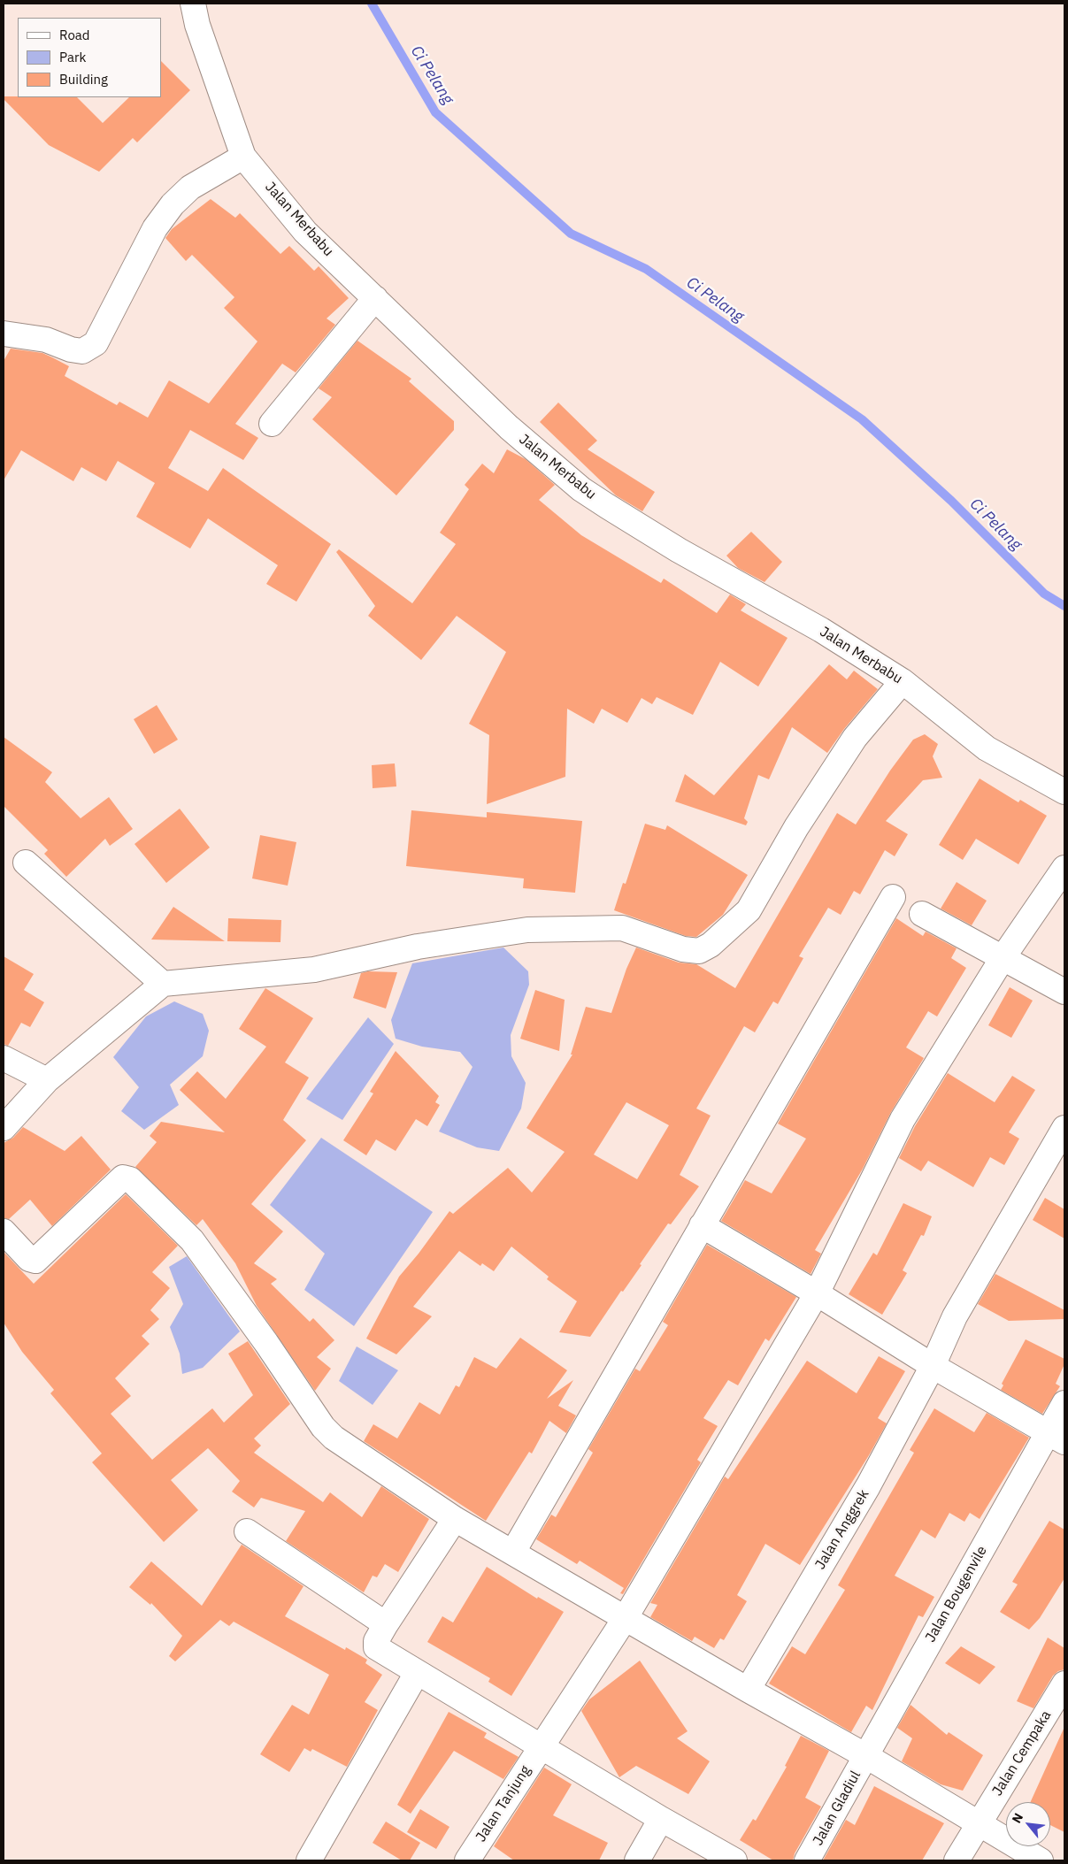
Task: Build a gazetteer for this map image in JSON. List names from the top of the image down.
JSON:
{
  "streets": {
    "street": [
      "Jalan Merbabu",
      "Jalan Anggrek",
      "Jalan Bougenvile",
      "Jalan Cempaka",
      "Jalan Tanjung",
      "Jalan Gladiul"
    ]
  },
  "crossings": [
    ["Jalan Bougenvile", "Jalan Gladiul"]
  ],
  "water": ["Ci Pelang"],
  "legend": ["Road", "Park", "Building"],
  "north": "top left"
}
